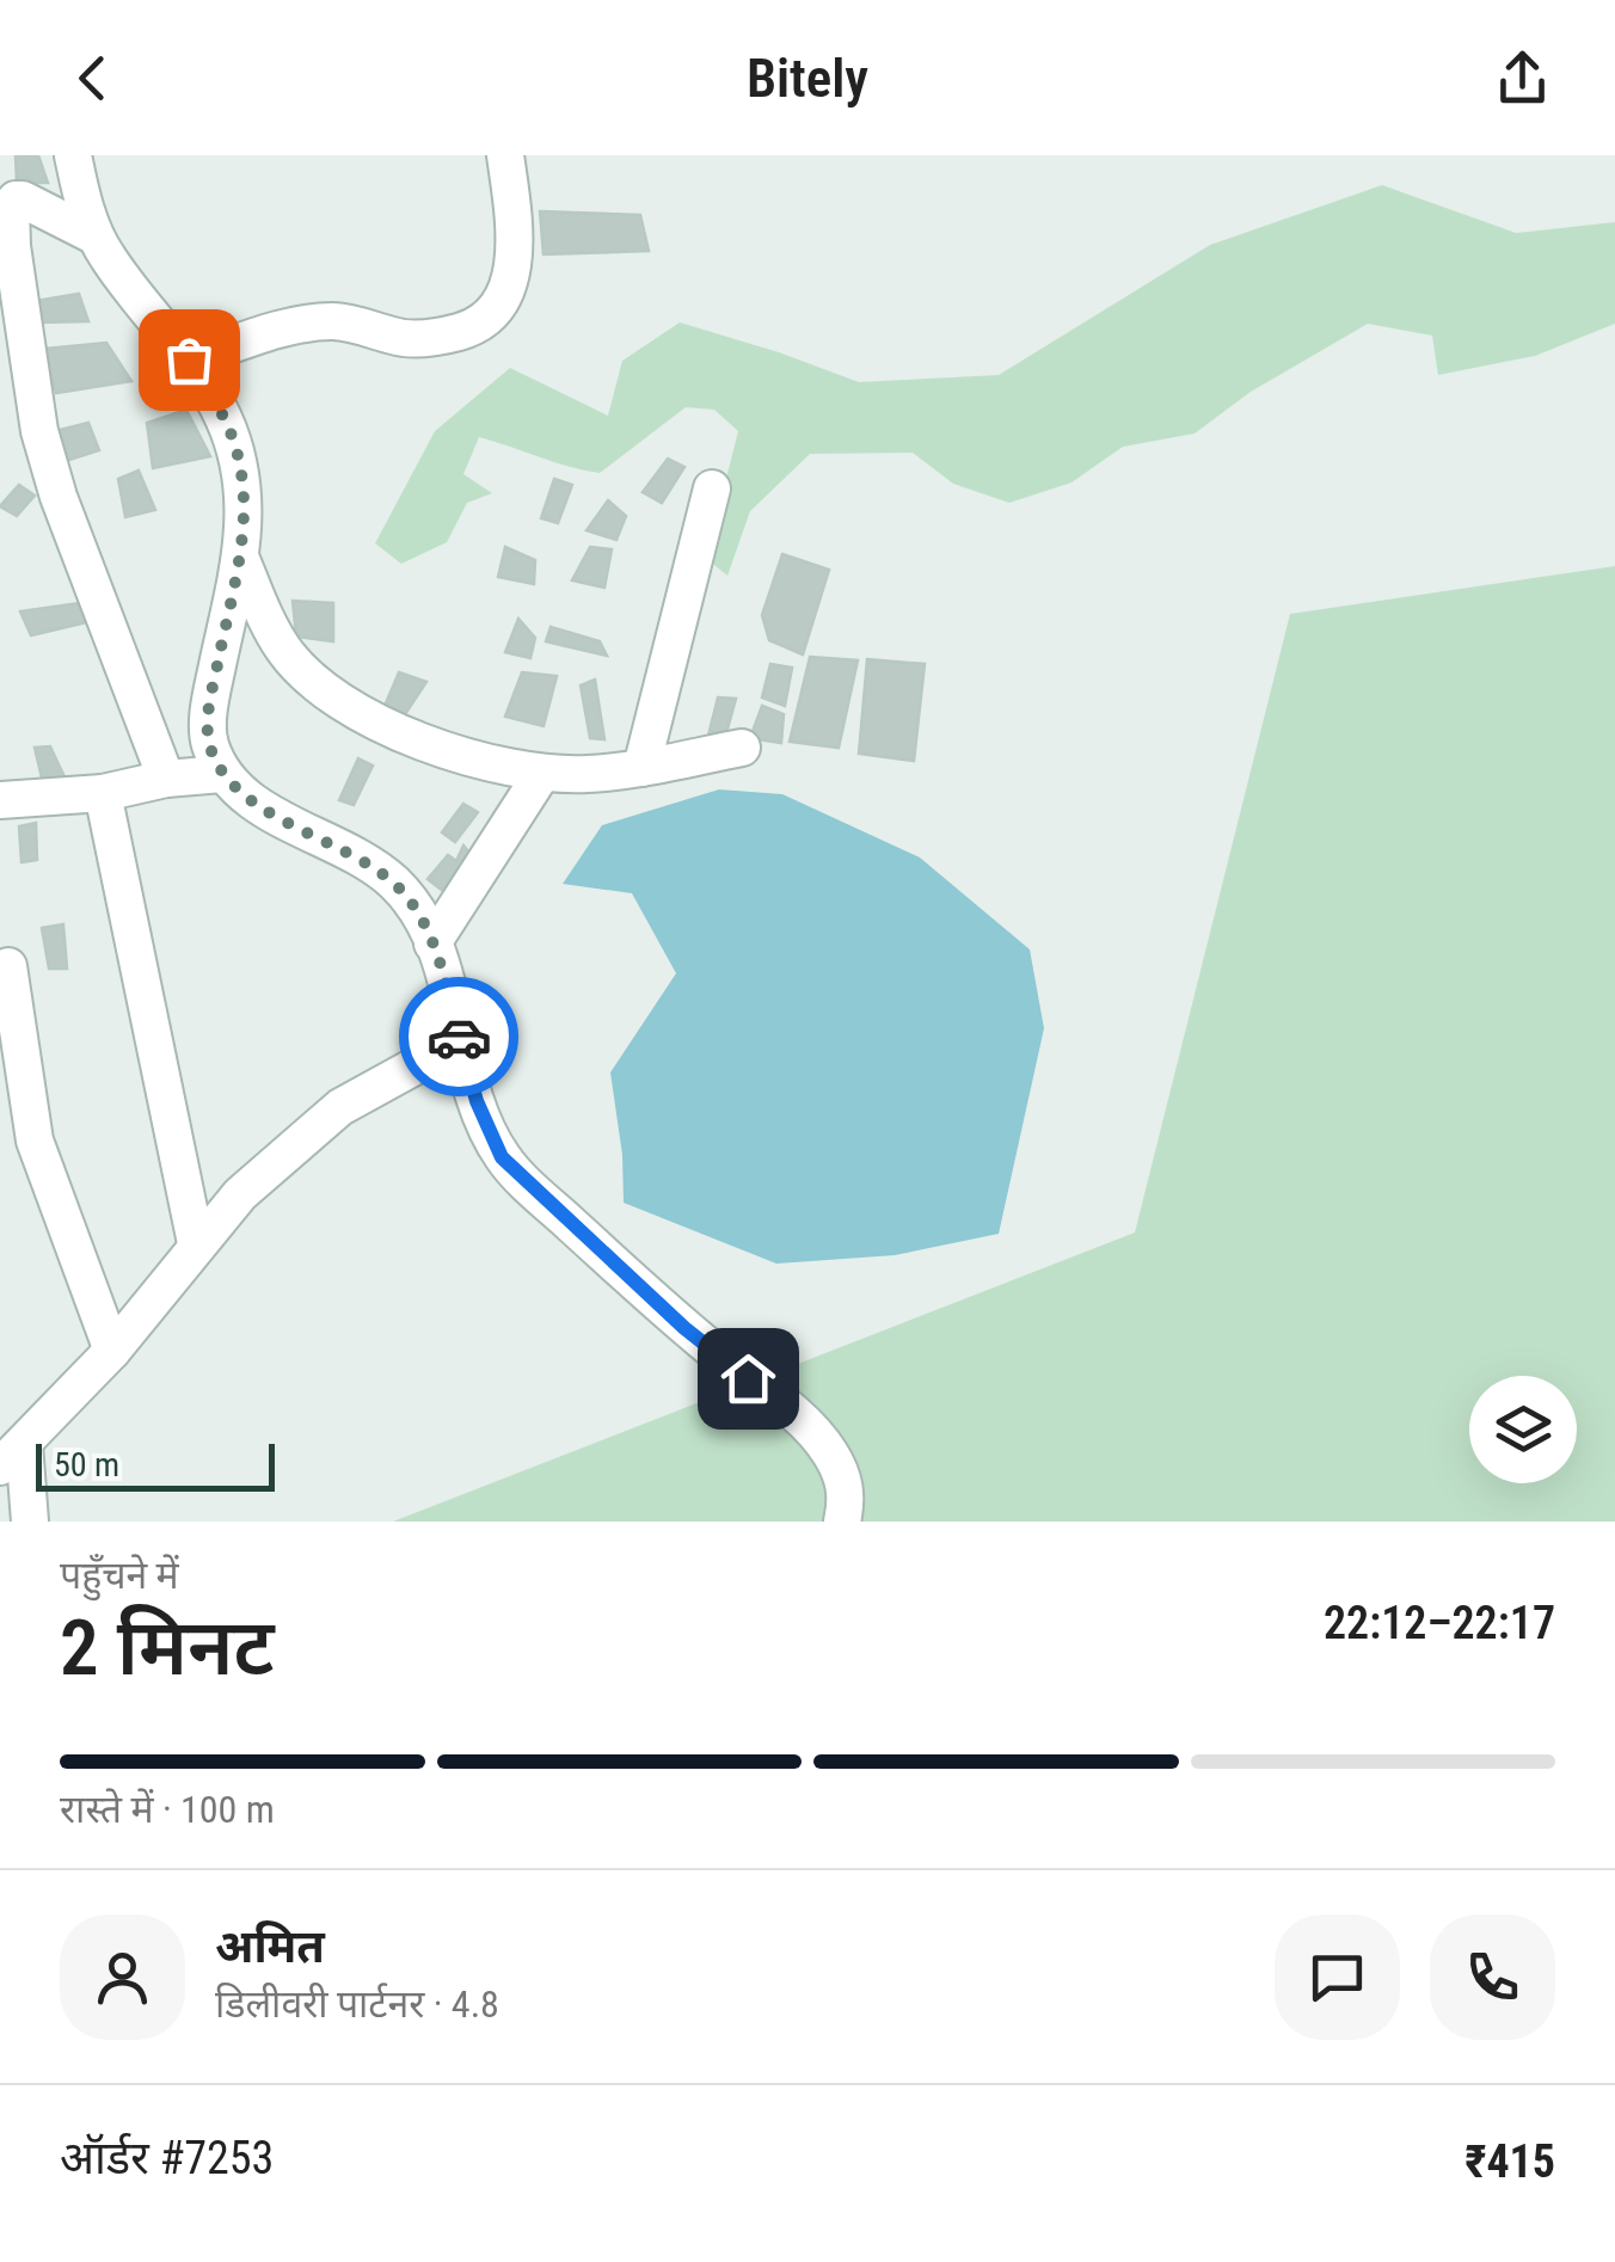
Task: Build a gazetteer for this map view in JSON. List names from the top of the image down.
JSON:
{
  "scale_bar": "50 m",
  "page": {
    "header": "Bitely",
    "scale": "50 m",
    "heading": ["2 मिनट", "पहुँचने में", "22:12–22:17"],
    "panel": [
      "अमित",
      "डिलीवरी पार्टनर · 4.8",
      "ऑर्डर #7253",
      "₹415"
    ],
    "bar": "रास्ते में · 100 m"
  }
}
